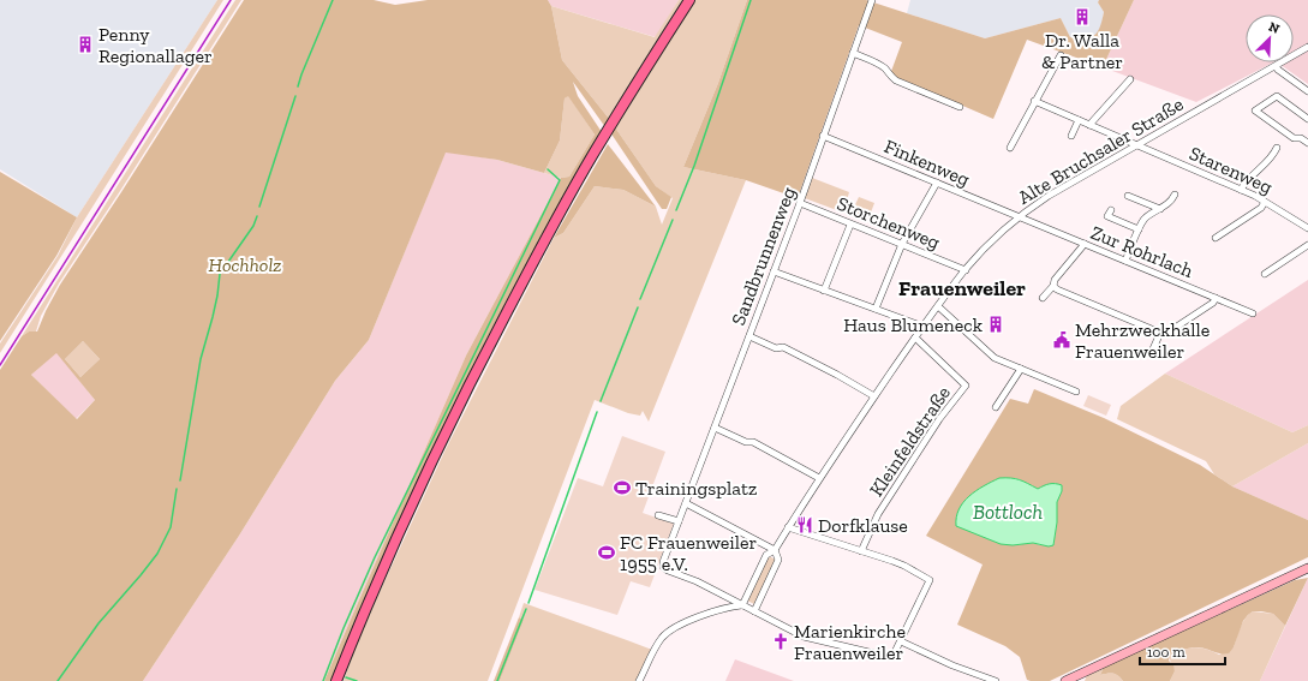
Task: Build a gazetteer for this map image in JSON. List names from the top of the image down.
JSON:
{
  "streets": {
    "street": [
      "Alte Bruchsaler Straße",
      "Finkenweg",
      "Starenweg",
      "Storchenweg",
      "Zur Rohrlach",
      "Sandbrunnenweg",
      "Kleinfeldstraße"
    ]
  },
  "crossings": [
    ["Alte Bruchsaler Straße", "Finkenweg"],
    ["Alte Bruchsaler Straße", "Starenweg"],
    ["Alte Bruchsaler Straße", "Storchenweg"],
    ["Alte Bruchsaler Straße", "Zur Rohrlach"],
    ["Alte Bruchsaler Straße", "Sandbrunnenweg"],
    ["Alte Bruchsaler Straße", "Kleinfeldstraße"],
    ["Finkenweg", "Zur Rohrlach"],
    ["Finkenweg", "Sandbrunnenweg"],
    ["Storchenweg", "Sandbrunnenweg"]
  ],
  "districts": ["Frauenweiler"],
  "water": ["Bottloch"],
  "parks": ["Hochholz"],
  "places": {
    "building": ["Dr. Walla & Partner", "Penny Regionallager", "Haus Blumeneck"],
    "public building": ["Mehrzweckhalle Frauenweiler"],
    "sports": ["Trainingsplatz", "FC Frauenweiler 1955 e.V."],
    "restaurant": ["Dorfklause"],
    "church": ["Marienkirche Frauenweiler"]
  },
  "scale_bar": "100 m",
  "north": "top right"
}
